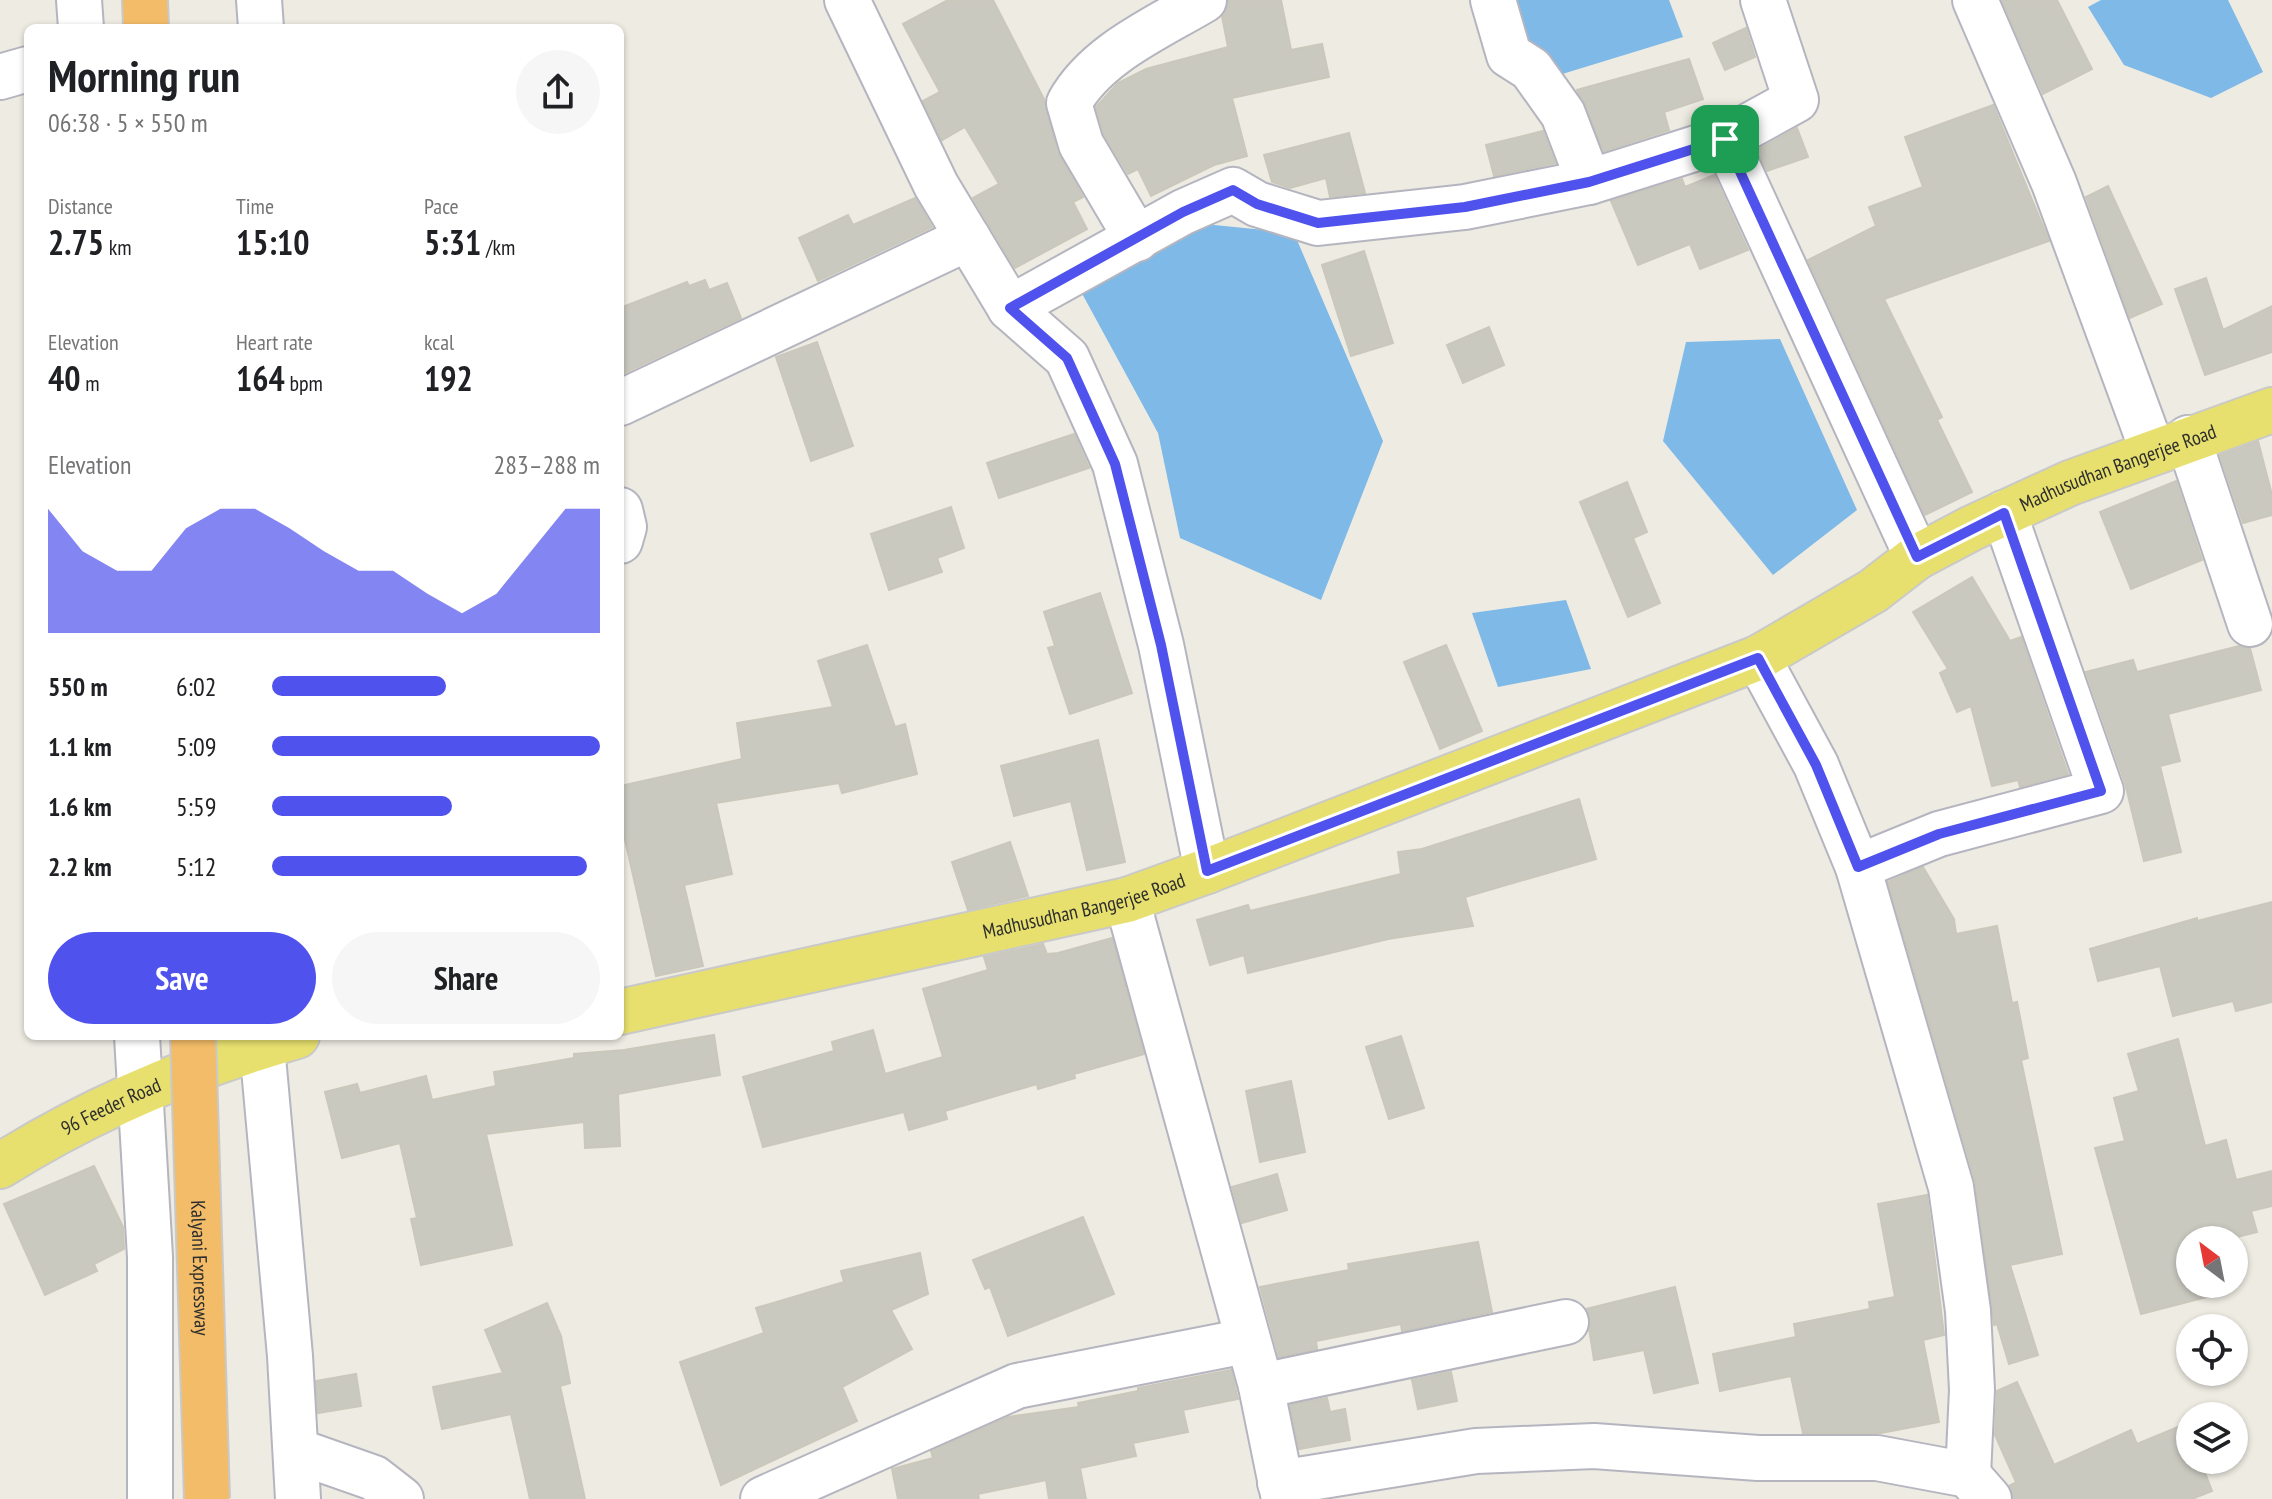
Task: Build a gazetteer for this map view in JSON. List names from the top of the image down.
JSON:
{
  "streets": {
    "highway": ["Kalyani Expressway"],
    "main road": ["Madhusudhan Bangerjee Road", "96 Feeder Road"]
  },
  "crossings": [
    ["96 Feeder Road", "Kalyani Expressway"]
  ],
  "north": "top left",
  "page": {
    "heading": ["Morning run", "06:38 · 5 × 550 m"],
    "stats": [
      ["Distance", "2.75 km"],
      ["Time", "15:10"],
      ["Pace", "5:31 /km"],
      ["Elevation", "40 m"],
      ["Heart rate", "164 bpm"],
      ["kcal", "192"]
    ],
    "chart": ["Elevation", "283–288 m"],
    "list": [
      {
        "name": "550 m",
        "note": "6:02"
      },
      {
        "name": "1.1 km",
        "note": "5:09"
      },
      {
        "name": "1.6 km",
        "note": "5:59"
      },
      {
        "name": "2.2 km",
        "note": "5:12"
      }
    ],
    "buttons": ["Save", "Share"]
  }
}
